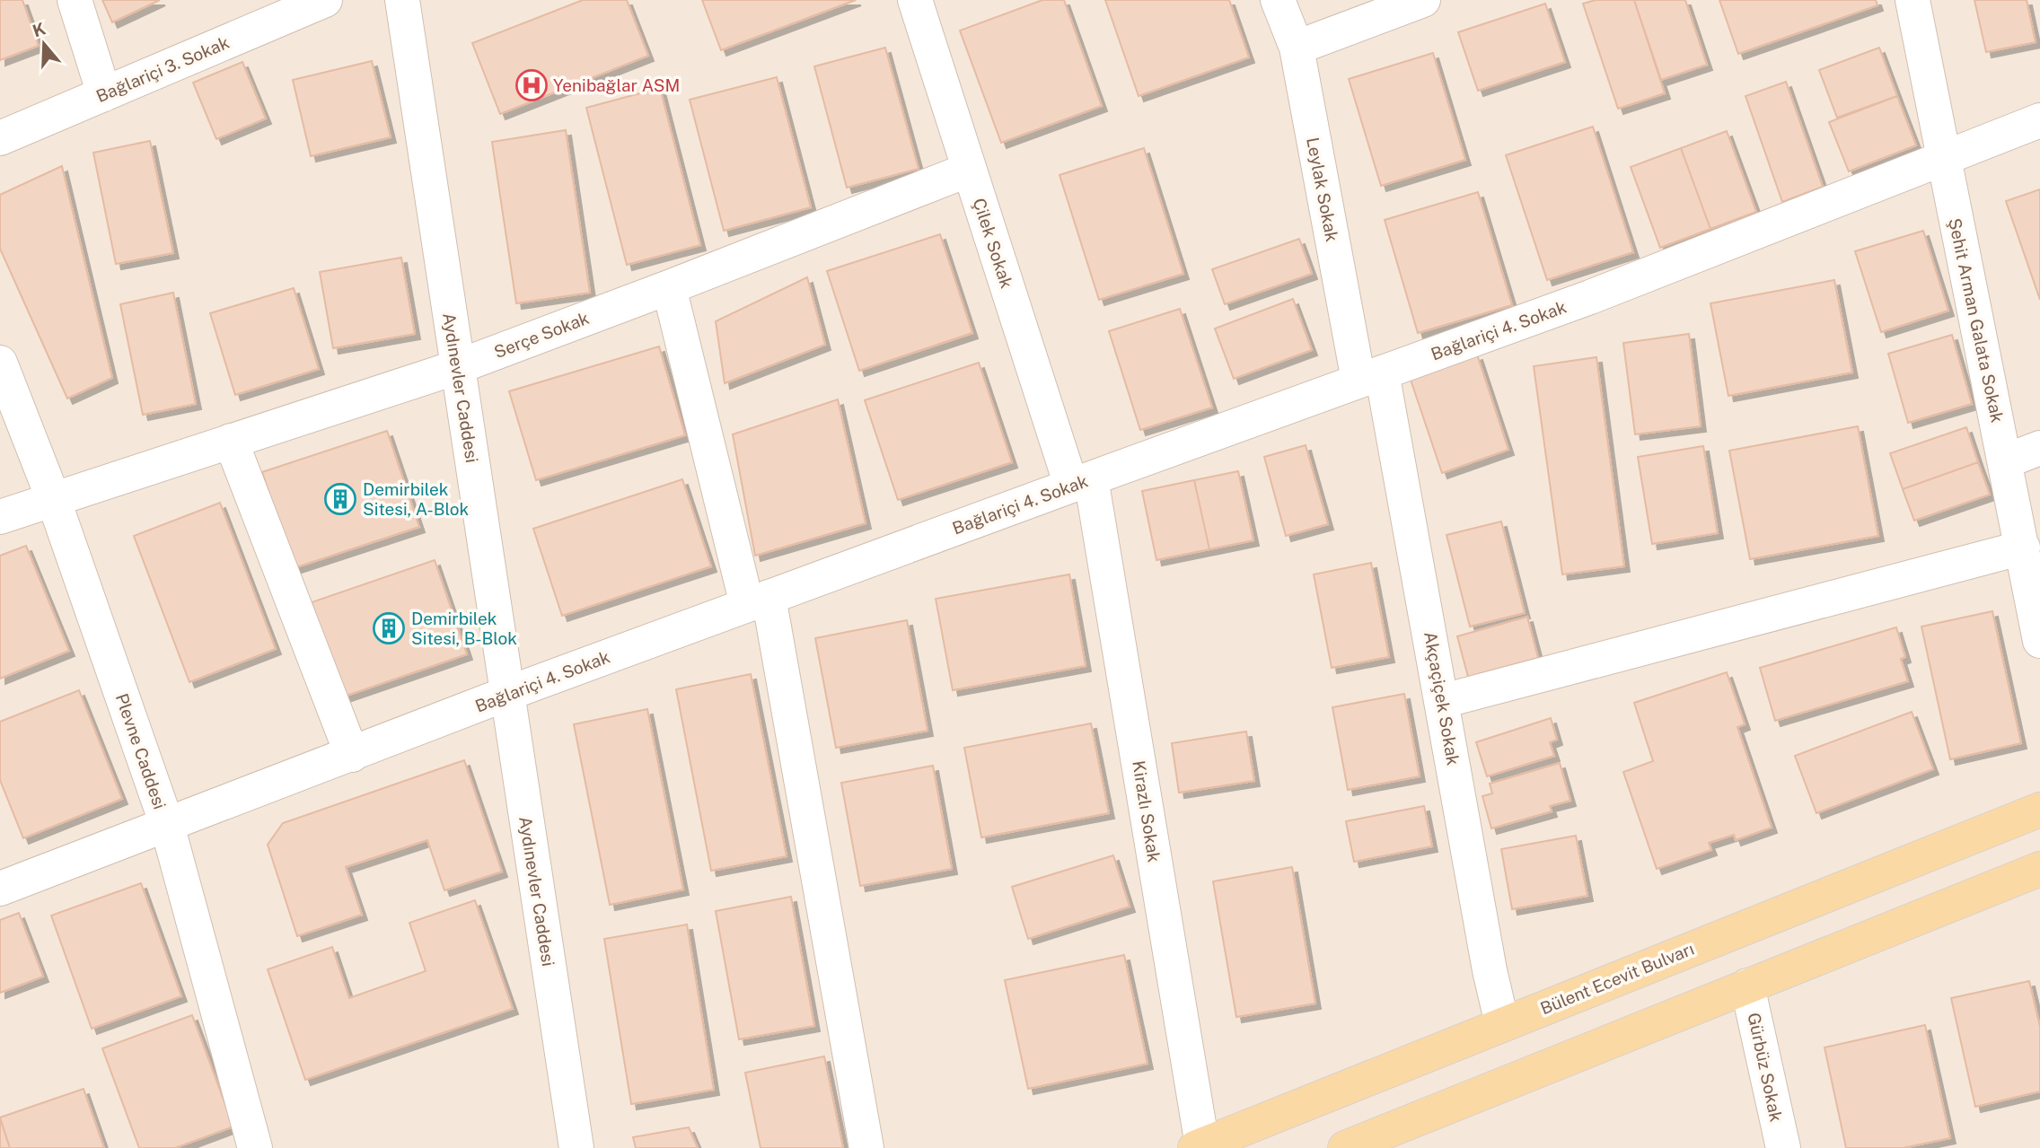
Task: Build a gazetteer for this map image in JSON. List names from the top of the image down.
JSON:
{
  "streets": {
    "main road": ["Bülent Ecevit Bulvarı"],
    "street": [
      "Bağlariçi 3. Sokak",
      "Leylak Sokak",
      "Çilek Sokak",
      "Şehit Arman Galata Sokak",
      "Bağlariçi 4. Sokak",
      "Serçe Sokak",
      "Aydınevler Caddesi",
      "Akçaçiçek Sokak",
      "Plevne Caddesi",
      "Kirazlı Sokak",
      "Gürbüz Sokak"
    ]
  },
  "crossings": [
    ["Leylak Sokak", "Bağlariçi 4. Sokak"],
    ["Leylak Sokak", "Akçaçiçek Sokak"],
    ["Çilek Sokak", "Bağlariçi 4. Sokak"],
    ["Çilek Sokak", "Serçe Sokak"],
    ["Çilek Sokak", "Kirazlı Sokak"],
    ["Şehit Arman Galata Sokak", "Bağlariçi 4. Sokak"],
    ["Bağlariçi 4. Sokak", "Aydınevler Caddesi"],
    ["Bağlariçi 4. Sokak", "Akçaçiçek Sokak"],
    ["Bağlariçi 4. Sokak", "Plevne Caddesi"],
    ["Bağlariçi 4. Sokak", "Kirazlı Sokak"],
    ["Serçe Sokak", "Aydınevler Caddesi"],
    ["Serçe Sokak", "Plevne Caddesi"],
    ["Akçaçiçek Sokak", "Bülent Ecevit Bulvarı"],
    ["Kirazlı Sokak", "Bülent Ecevit Bulvarı"]
  ],
  "places": {
    "hospital": ["Yenibağlar ASM"],
    "building": ["Demirbilek Sitesi, A-Blok", "Demirbilek Sitesi, B-Blok"]
  },
  "north": "top"
}
